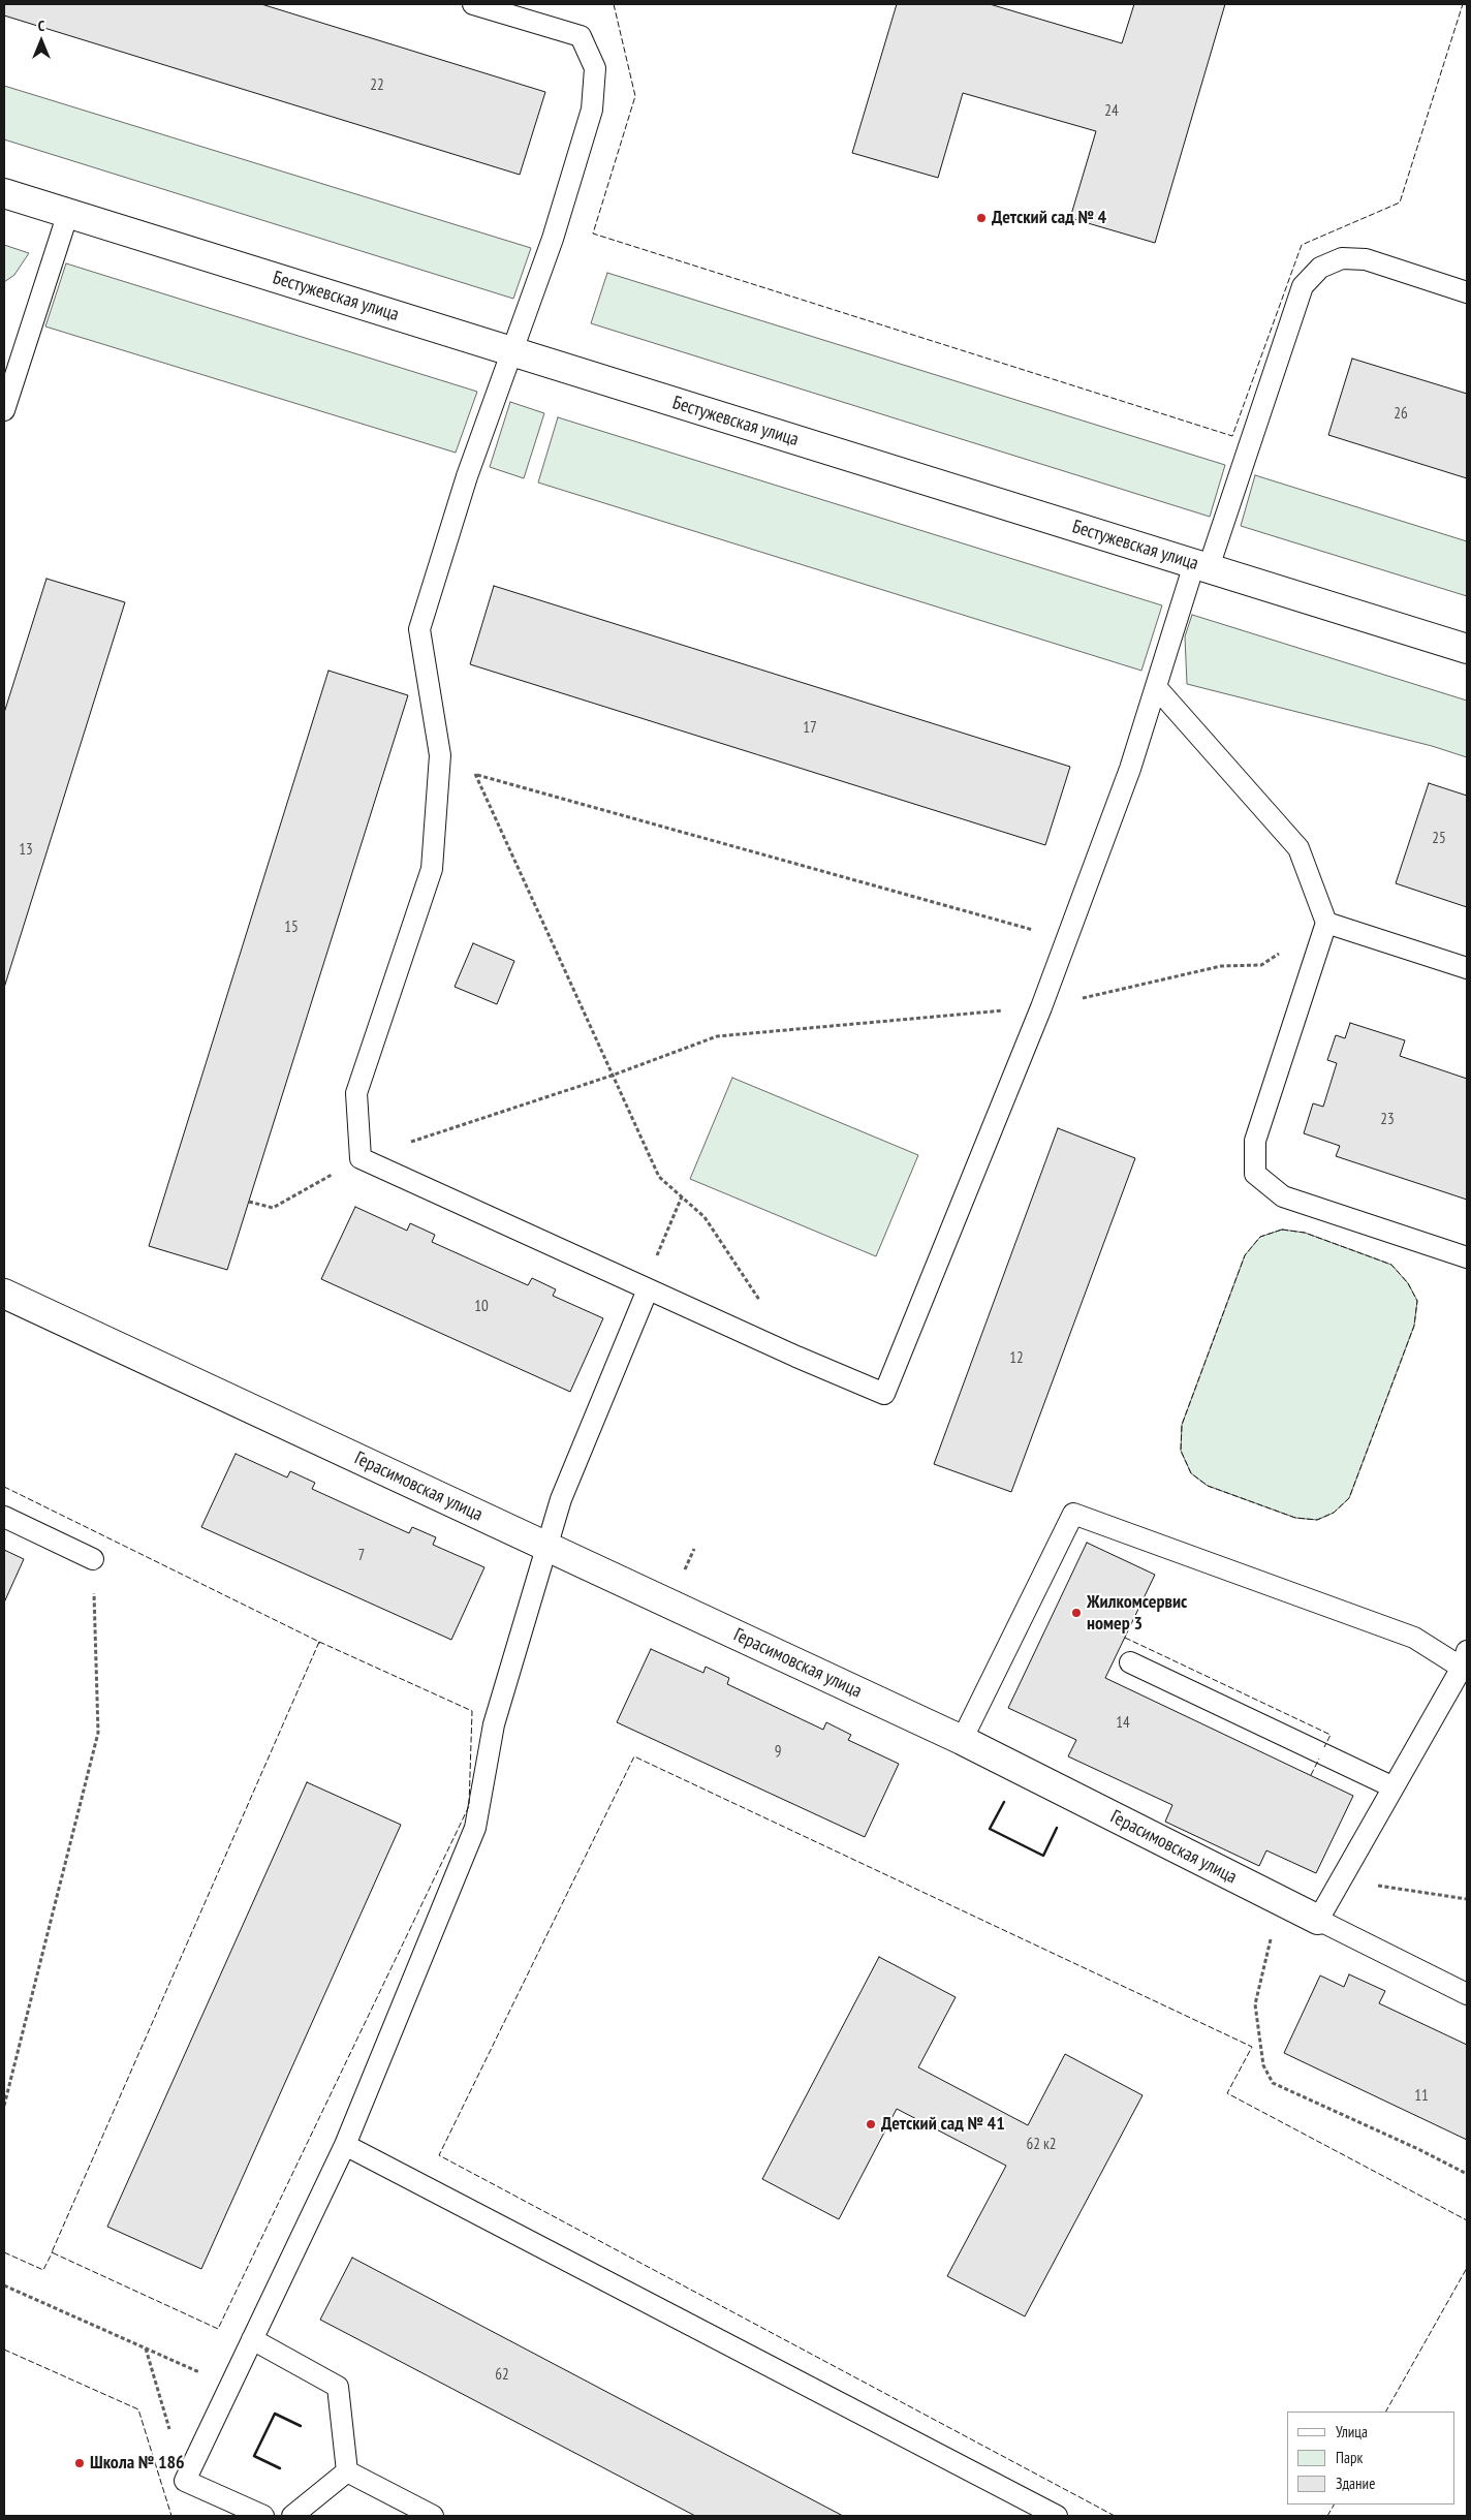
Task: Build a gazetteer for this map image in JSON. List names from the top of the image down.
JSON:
{
  "streets": {
    "street": ["Бестужевская улица", "Герасимовская улица"]
  },
  "places": [
    "Детский сад № 4",
    "Жилкомсервис номер 3",
    "Детский сад № 41",
    "Школа № 186"
  ],
  "house_numbers": [
    "22",
    "24",
    "26",
    "17",
    "25",
    "13",
    "15",
    "23",
    "10",
    "12",
    "7",
    "14",
    "9",
    "11",
    "62 к2",
    "62"
  ],
  "legend": ["Улица", "Парк", "Здание"],
  "north": "top"
}
